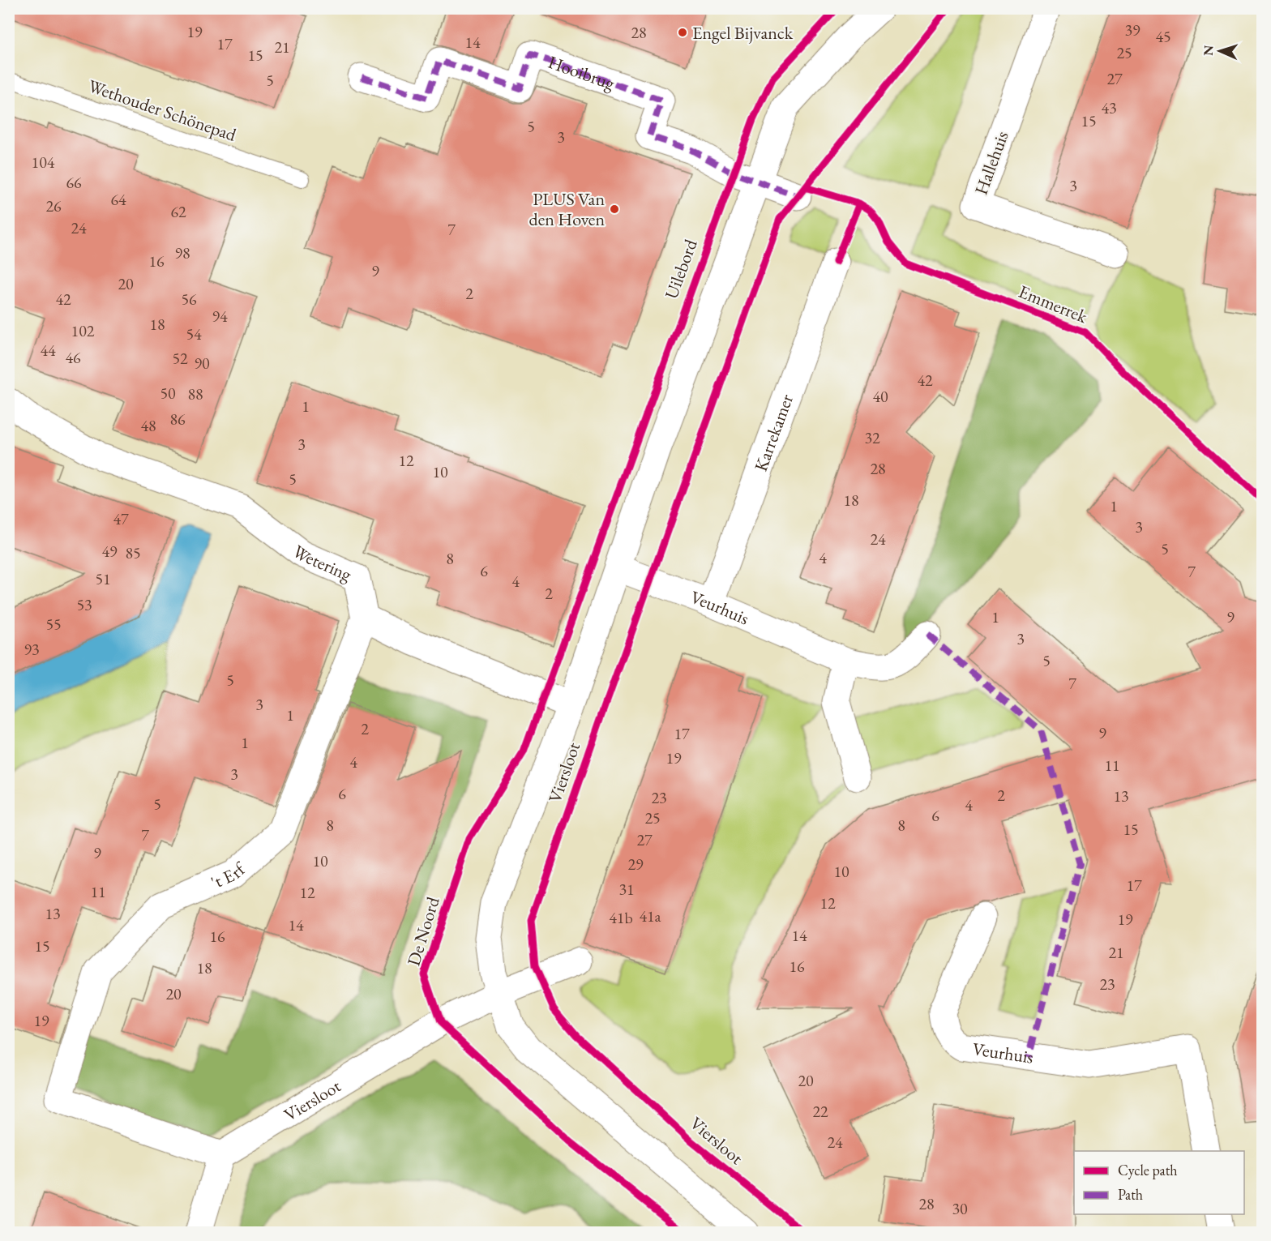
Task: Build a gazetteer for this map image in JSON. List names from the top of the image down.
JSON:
{
  "streets": {
    "street": [
      "Hooibrug",
      "Hallehuis",
      "Karrekamer",
      "Wetering",
      "Veurhuis",
      "Viersloot",
      "'t Erf"
    ],
    "lane": ["Wethouder Schönepad"],
    "cycle path": ["Uilebord", "Emmerrek"]
  },
  "crossings": [
    ["Karrekamer", "Veurhuis"],
    ["Wetering", "'t Erf"],
    ["Veurhuis", "Viersloot"],
    ["Viersloot", "'t Erf"]
  ],
  "places": ["Engel Bijvanck", "PLUS Van den Hoven"],
  "house_numbers": [
    "39",
    "19",
    "28",
    "45",
    "14",
    "17",
    "21",
    "25",
    "15",
    "27",
    "5",
    "43",
    "15",
    "5",
    "3",
    "104",
    "66",
    "3",
    "64",
    "26",
    "62",
    "24",
    "7",
    "98",
    "16",
    "9",
    "20",
    "2",
    "42",
    "56",
    "94",
    "18",
    "102",
    "54",
    "44",
    "46",
    "52",
    "90",
    "42",
    "50",
    "88",
    "40",
    "1",
    "86",
    "48",
    "32",
    "3",
    "12",
    "28",
    "10",
    "5",
    "18",
    "1",
    "47",
    "3",
    "24",
    "5",
    "49",
    "85",
    "4",
    "8",
    "6",
    "7",
    "51",
    "4",
    "2",
    "53",
    "1",
    "9",
    "55",
    "3",
    "93",
    "5",
    "5",
    "7",
    "3",
    "1",
    "2",
    "9",
    "17",
    "1",
    "19",
    "4",
    "11",
    "3",
    "6",
    "2",
    "13",
    "23",
    "5",
    "4",
    "6",
    "25",
    "8",
    "8",
    "15",
    "7",
    "27",
    "9",
    "10",
    "29",
    "10",
    "17",
    "31",
    "11",
    "12",
    "12",
    "13",
    "41a",
    "41b",
    "19",
    "14",
    "14",
    "16",
    "15",
    "21",
    "16",
    "18",
    "23",
    "20",
    "19",
    "20",
    "22",
    "24",
    "28",
    "30"
  ],
  "legend": ["Cycle path", "Path"],
  "north": "left"
}
